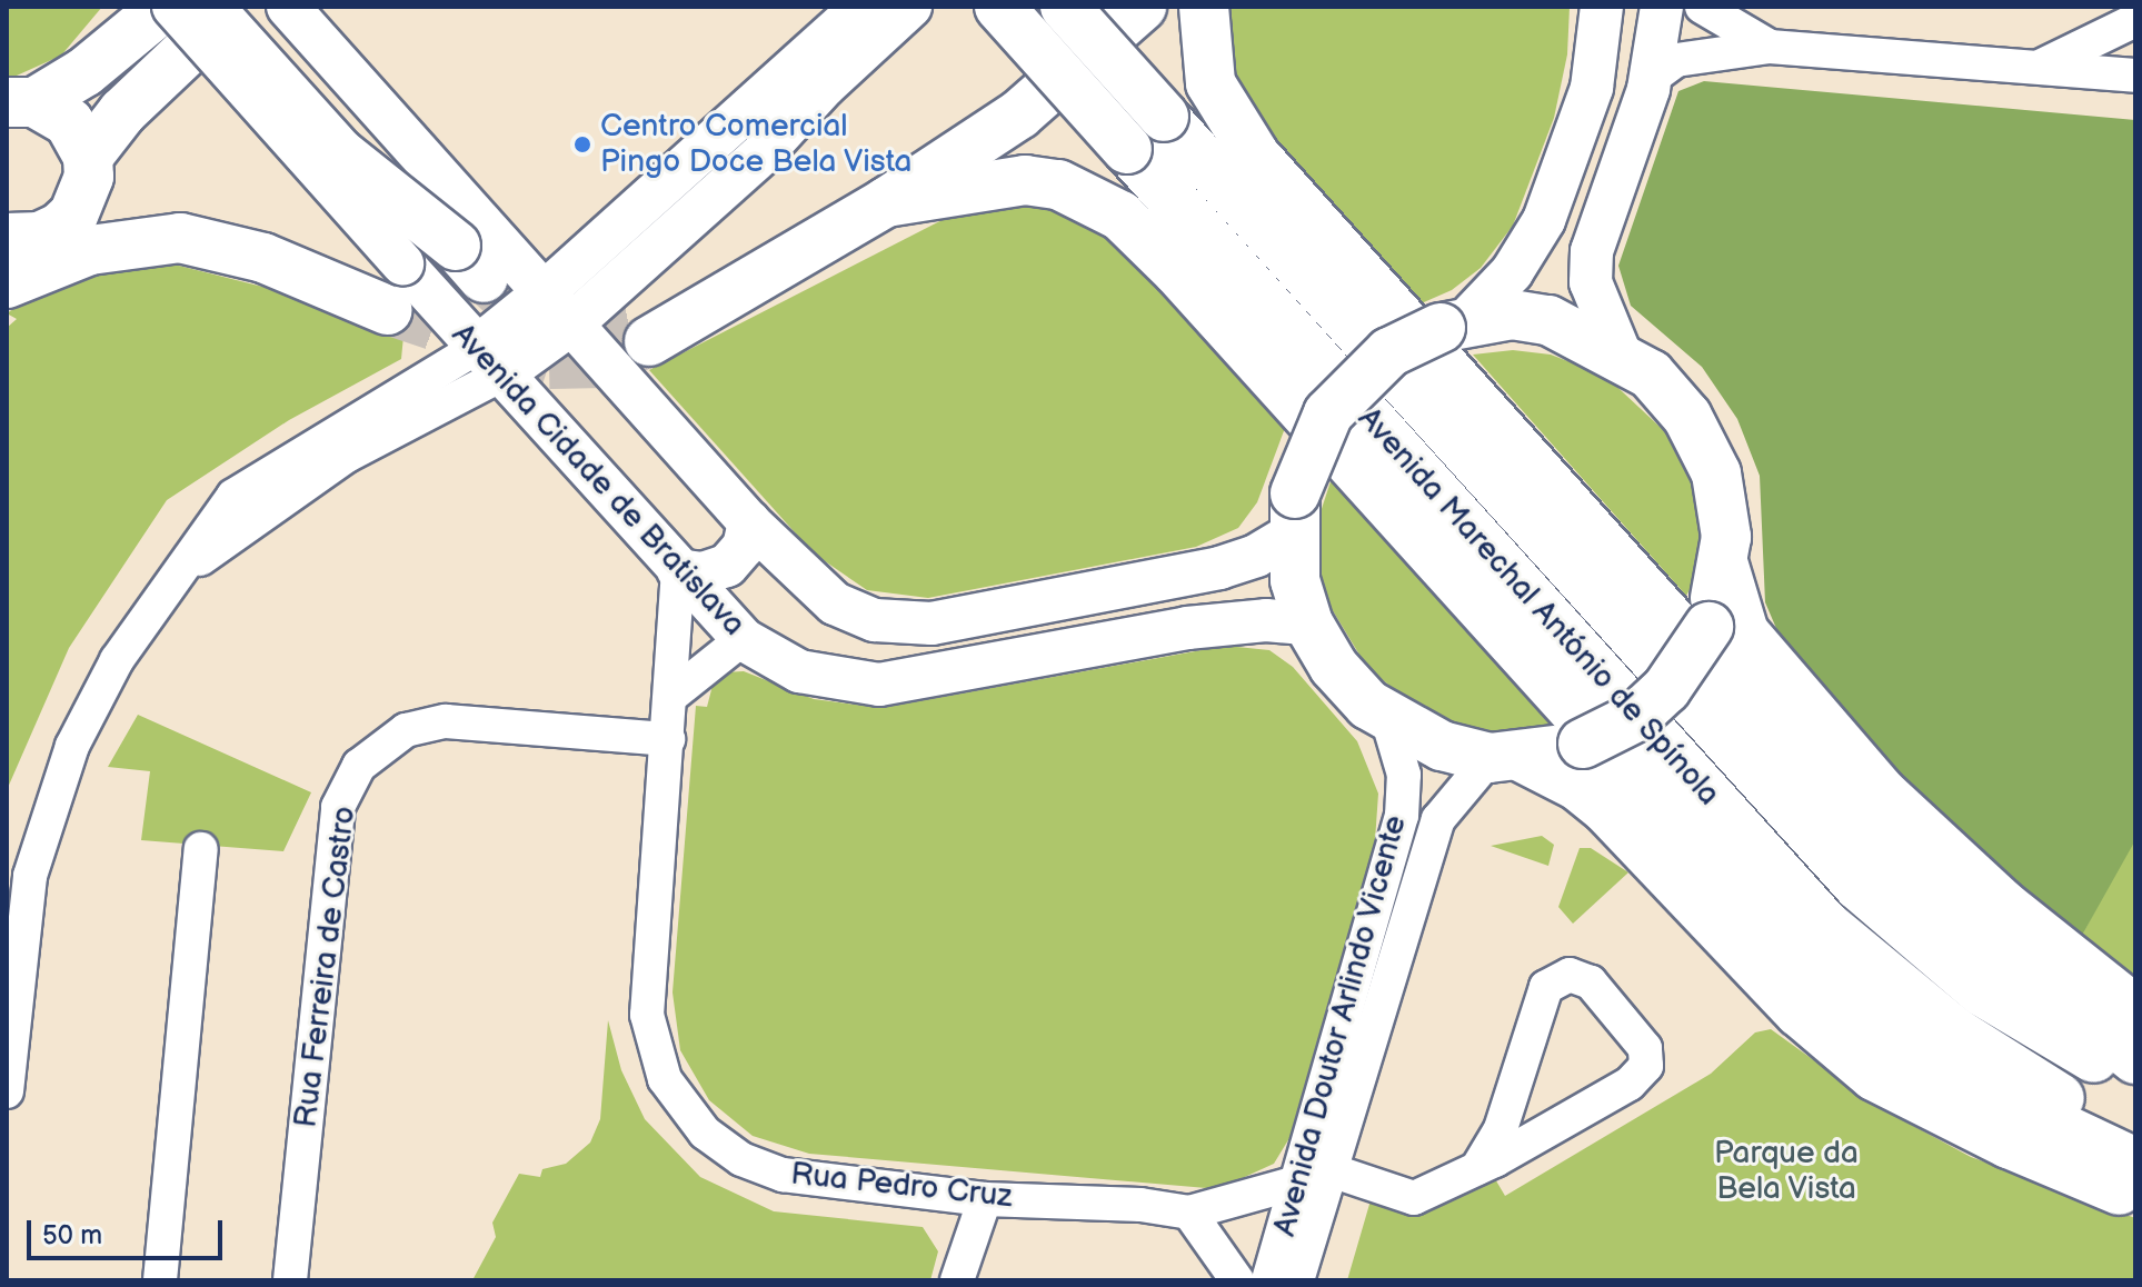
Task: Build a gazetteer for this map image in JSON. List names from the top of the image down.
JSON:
{
  "streets": {
    "highway": ["Avenida Marechal António de Spínola"],
    "main road": ["Avenida Cidade de Bratislava"],
    "street": ["Rua Ferreira de Castro", "Avenida Doutor Arlindo Vicente", "Rua Pedro Cruz"]
  },
  "crossings": [
    ["Avenida Cidade de Bratislava", "Rua Pedro Cruz"],
    ["Rua Ferreira de Castro", "Rua Pedro Cruz"],
    ["Avenida Doutor Arlindo Vicente", "Rua Pedro Cruz"]
  ],
  "parks": ["Parque da Bela Vista"],
  "places": ["Centro Comercial Pingo Doce Bela Vista"],
  "scale_bar": "50 m"
}
